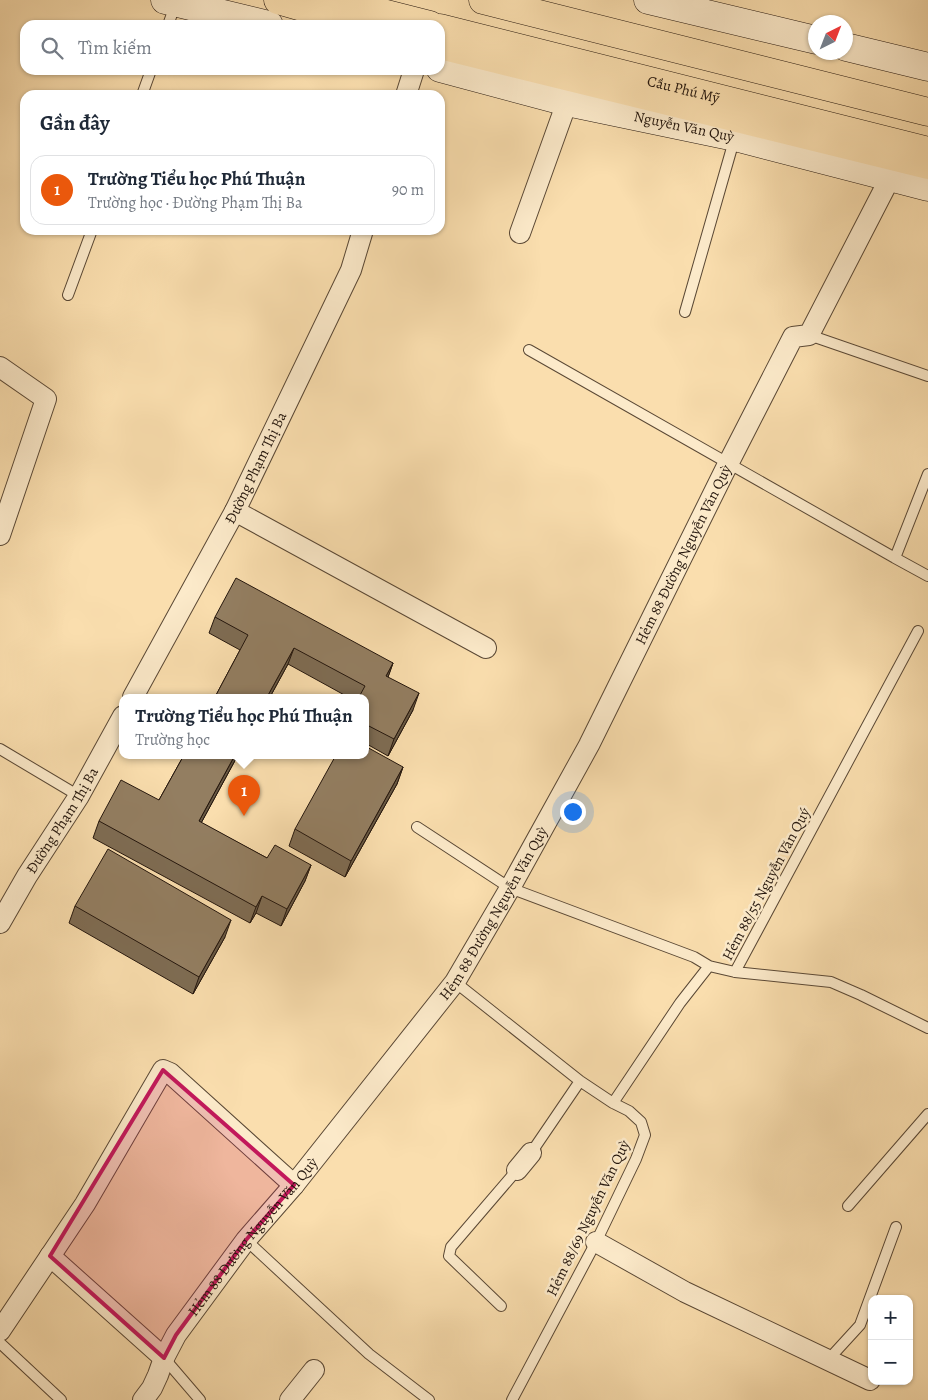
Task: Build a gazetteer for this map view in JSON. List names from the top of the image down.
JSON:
{
  "streets": {
    "main road": ["Cầu Phú Mỹ"],
    "street": ["Nguyễn Văn Quỳ", "Đường Phạm Thị Ba", "Hẻm 88 Đường Nguyễn Văn Quỳ"],
    "lane": ["Hẻm 88/55 Nguyễn Văn Quý", "Hẻm 88/69 Nguyễn Văn Quỳ"]
  },
  "crossings": [
    ["Hẻm 88 Đường Nguyễn Văn Quỳ", "Hẻm 88/69 Nguyễn Văn Quỳ"]
  ],
  "north": "top right",
  "page": {
    "search": "Tìm kiếm",
    "heading": "Gần đây",
    "list": [
      {
        "mark": "1",
        "name": "Trường Tiểu học Phú Thuận",
        "note": "Trường học · Đường Phạm Thị Ba",
        "value": "90 m"
      }
    ],
    "popup": ["Trường Tiểu học Phú Thuận", "Trường học"],
    "pins": "1",
    "map_buttons": ["+", "−"]
  }
}
